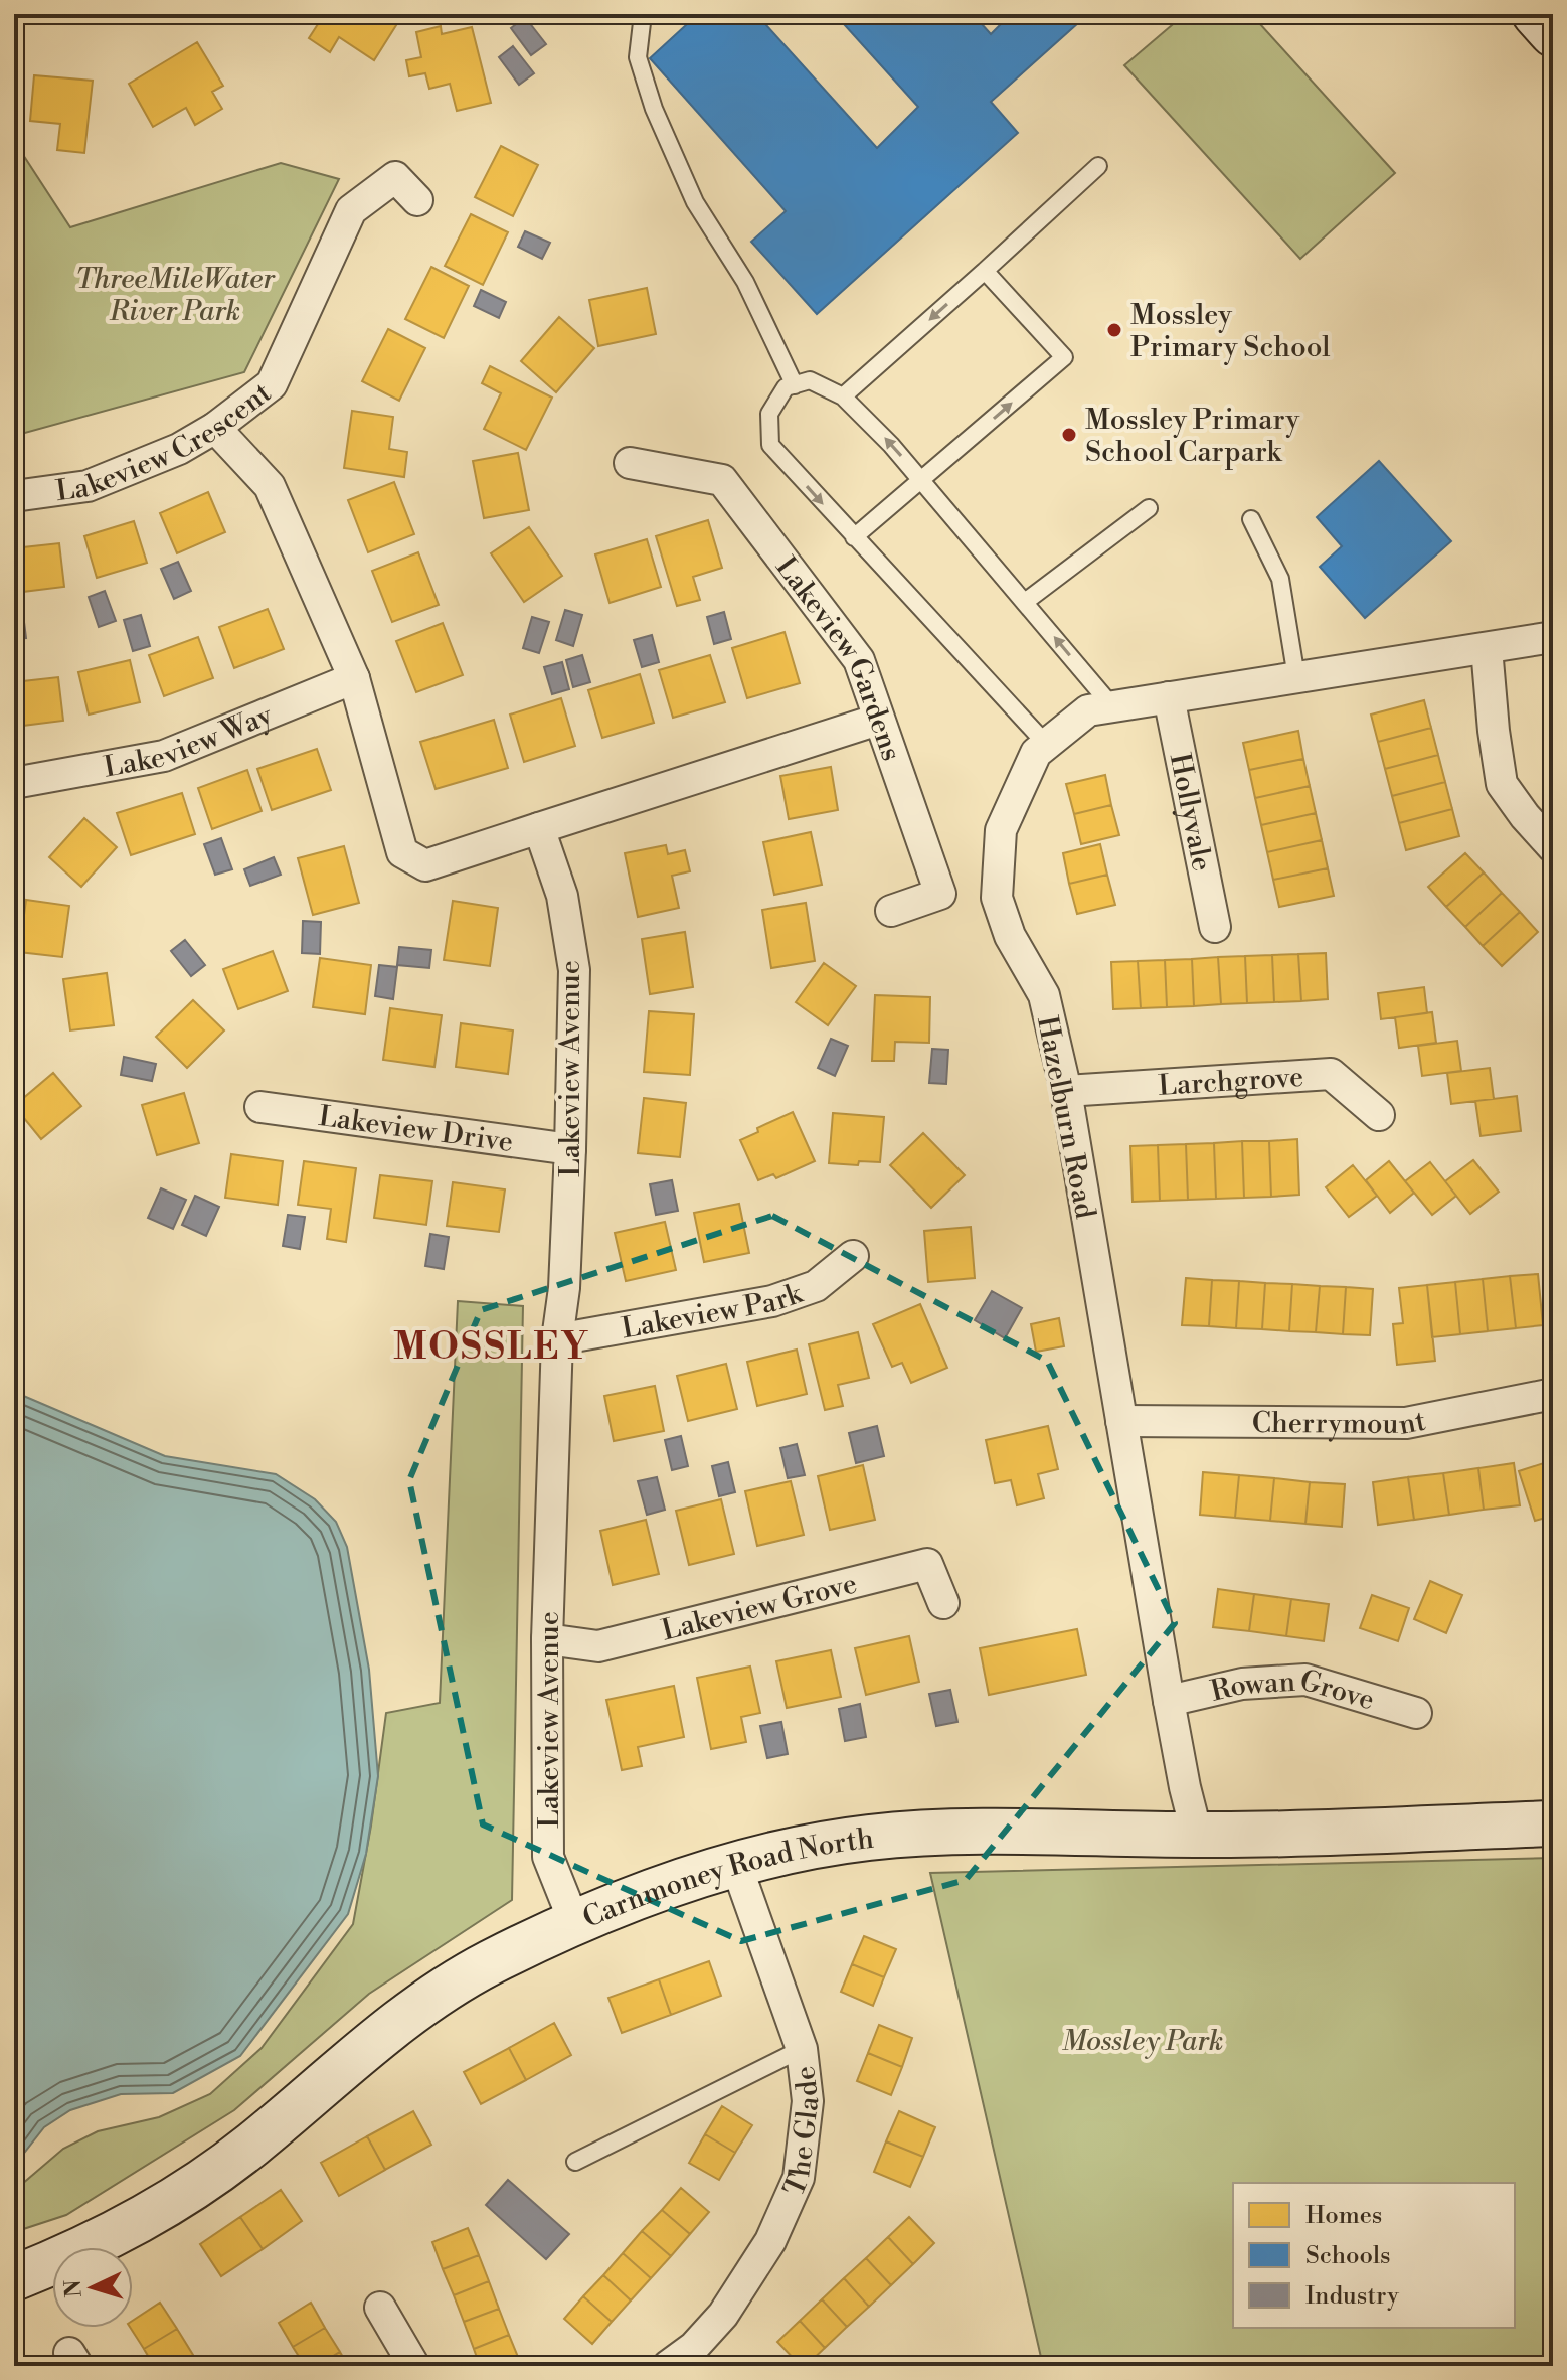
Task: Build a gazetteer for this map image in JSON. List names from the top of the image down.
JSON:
{
  "streets": {
    "street": [
      "Lakeview Crescent",
      "Lakeview Gardens",
      "Lakeview Way",
      "Hollyvale",
      "Lakeview Avenue",
      "Larchgrove",
      "Hazelburn Road",
      "Lakeview Drive",
      "Lakeview Park",
      "Cherrymount",
      "Lakeview Grove",
      "Rowan Grove",
      "Carnmoney Road North",
      "The Glade"
    ]
  },
  "crossings": [
    ["Hollyvale", "Hazelburn Road"],
    ["Lakeview Avenue", "Lakeview Drive"],
    ["Lakeview Avenue", "Lakeview Park"],
    ["Lakeview Avenue", "Lakeview Grove"],
    ["Lakeview Avenue", "Carnmoney Road North"],
    ["Larchgrove", "Hazelburn Road"],
    ["Hazelburn Road", "Cherrymount"],
    ["Hazelburn Road", "Rowan Grove"],
    ["Hazelburn Road", "Carnmoney Road North"],
    ["Carnmoney Road North", "The Glade"]
  ],
  "districts": ["MOSSLEY"],
  "parks": ["ThreeMileWater River Park", "Mossley Park"],
  "places": ["Mossley Primary School", "Mossley Primary School Carpark"],
  "legend": ["Homes", "Schools", "Industry"],
  "north": "left"
}
